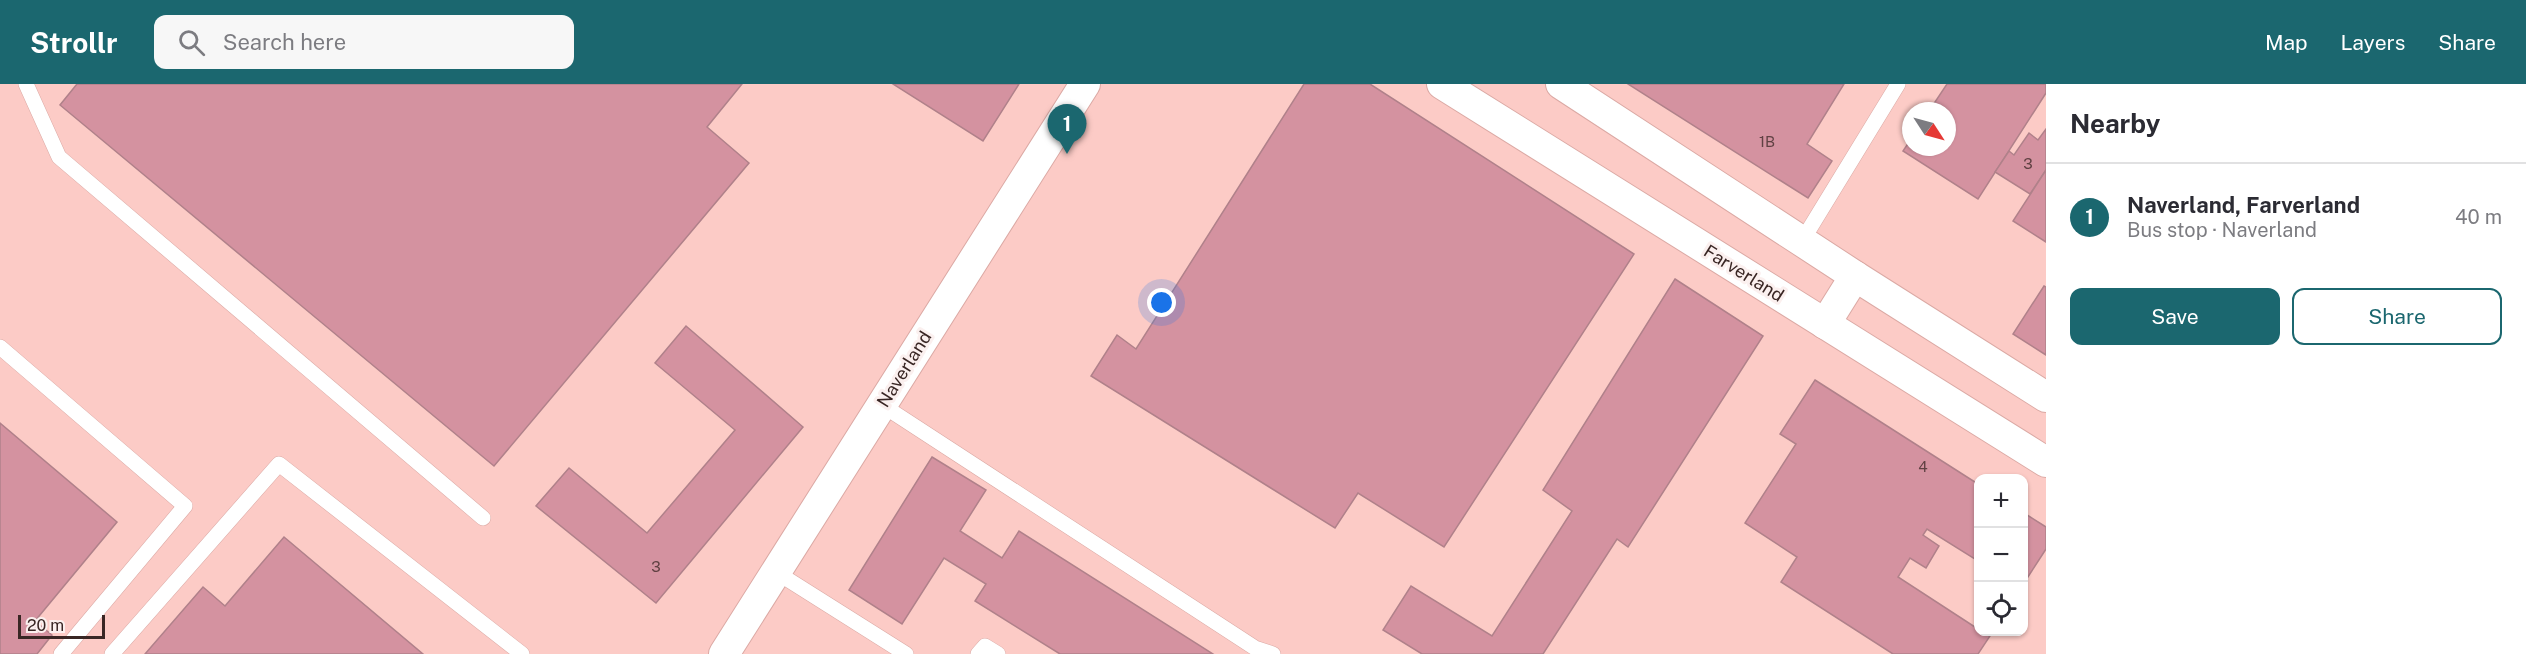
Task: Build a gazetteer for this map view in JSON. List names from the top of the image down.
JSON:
{
  "streets": {
    "street": ["Farverland", "Naverland"]
  },
  "house_numbers": [
    "1B",
    "3",
    "4",
    "3"
  ],
  "scale_bar": "20 m",
  "north": "bottom right",
  "page": {
    "header": "Strollr",
    "search": "Search here",
    "nav": ["Map", "Layers", "Share"],
    "heading": "Nearby",
    "pins": "1",
    "list": [
      {
        "mark": "1",
        "name": "Naverland, Farverland",
        "note": "Bus stop · Naverland",
        "value": "40 m"
      }
    ],
    "buttons": ["Save", "Share"],
    "map_buttons": ["+", "−"],
    "scale": "20 m"
  }
}
